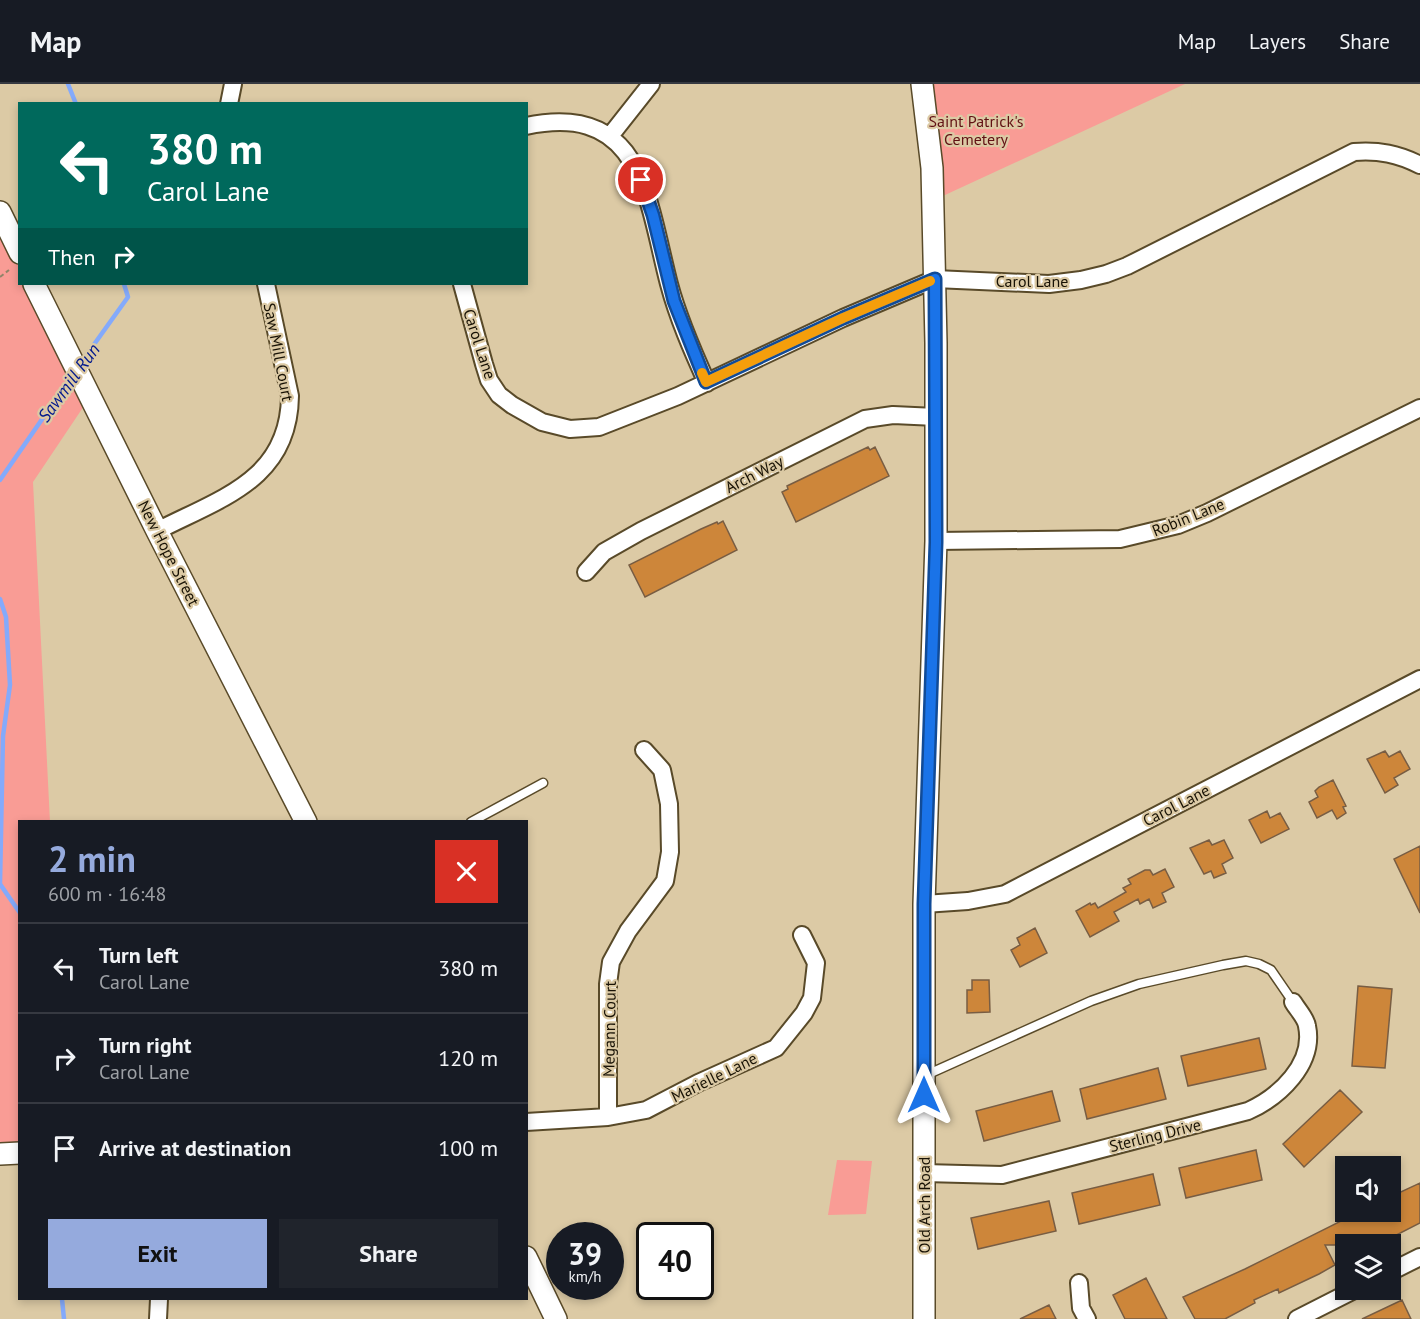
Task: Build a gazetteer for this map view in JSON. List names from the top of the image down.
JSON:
{
  "streets": {
    "street": [
      "Carol Lane",
      "Saw Mill Court",
      "Arch Way",
      "Robin Lane",
      "New Hope Street",
      "Megann Court",
      "Marielle Lane",
      "Sterling Drive",
      "Old Arch Road"
    ]
  },
  "crossings": [
    ["Carol Lane", "Old Arch Road"],
    ["Saw Mill Court", "New Hope Street"],
    ["Arch Way", "Old Arch Road"],
    ["Robin Lane", "Old Arch Road"],
    ["Megann Court", "Marielle Lane"],
    ["Sterling Drive", "Old Arch Road"]
  ],
  "water": ["Sawmill Run"],
  "parks": ["Saint Patrick's Cemetery"],
  "page": {
    "header": "Map",
    "nav": ["Map", "Layers", "Share"],
    "turn": ["380 m", "Carol Lane"],
    "then": "Then",
    "heading": ["2 min", "600 m · 16:48"],
    "list": [
      {
        "name": "Turn left",
        "note": "Carol Lane",
        "value": "380 m"
      },
      {
        "name": "Turn right",
        "note": "Carol Lane",
        "value": "120 m"
      },
      {
        "name": "Arrive at destination",
        "value": "100 m"
      }
    ],
    "buttons": ["Exit", "Share"],
    "speed": "39 km/h",
    "limit": "40"
  }
}
